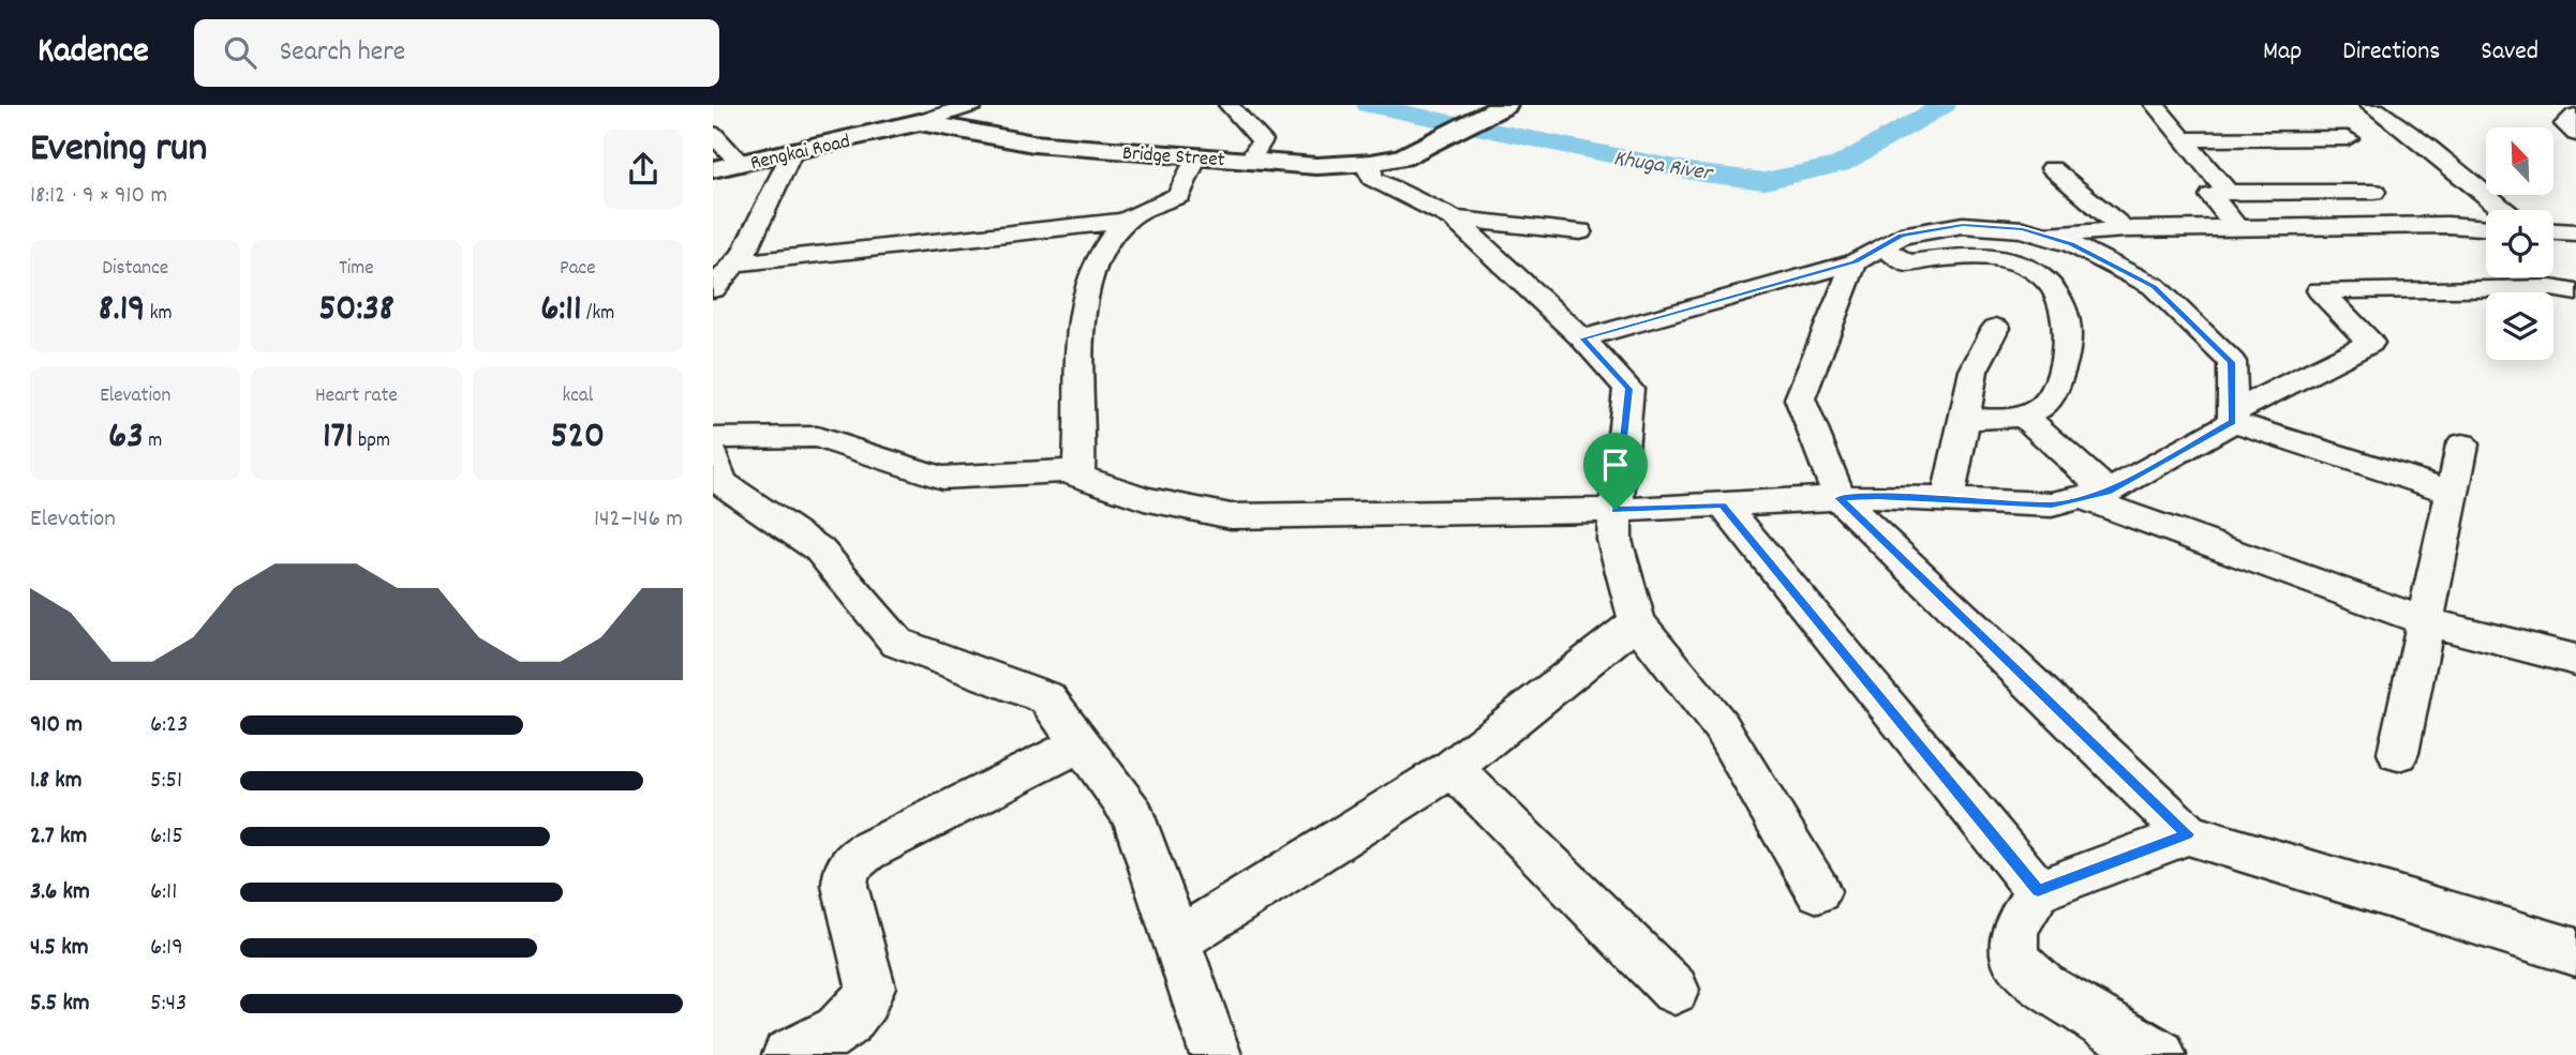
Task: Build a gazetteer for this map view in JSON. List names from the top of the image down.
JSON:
{
  "streets": {
    "main road": ["Rengkai Road", "Bridge Street"]
  },
  "crossings": [
    ["Rengkai Road", "Bridge Street"]
  ],
  "water": ["Khuga River"],
  "north": "top left",
  "page": {
    "header": "Kadence",
    "search": "Search here",
    "nav": ["Map", "Directions", "Saved"],
    "heading": ["Evening run", "18:12 · 9 × 910 m"],
    "stats": [
      ["Distance", "8.19 km"],
      ["Time", "50:38"],
      ["Pace", "6:11 /km"],
      ["Elevation", "63 m"],
      ["Heart rate", "171 bpm"],
      ["kcal", "520"]
    ],
    "chart": ["Elevation", "142–146 m"],
    "list": [
      {
        "name": "910 m",
        "note": "6:23"
      },
      {
        "name": "1.8 km",
        "note": "5:51"
      },
      {
        "name": "2.7 km",
        "note": "6:15"
      },
      {
        "name": "3.6 km",
        "note": "6:11"
      },
      {
        "name": "4.5 km",
        "note": "6:19"
      },
      {
        "name": "5.5 km",
        "note": "5:43"
      }
    ]
  }
}
